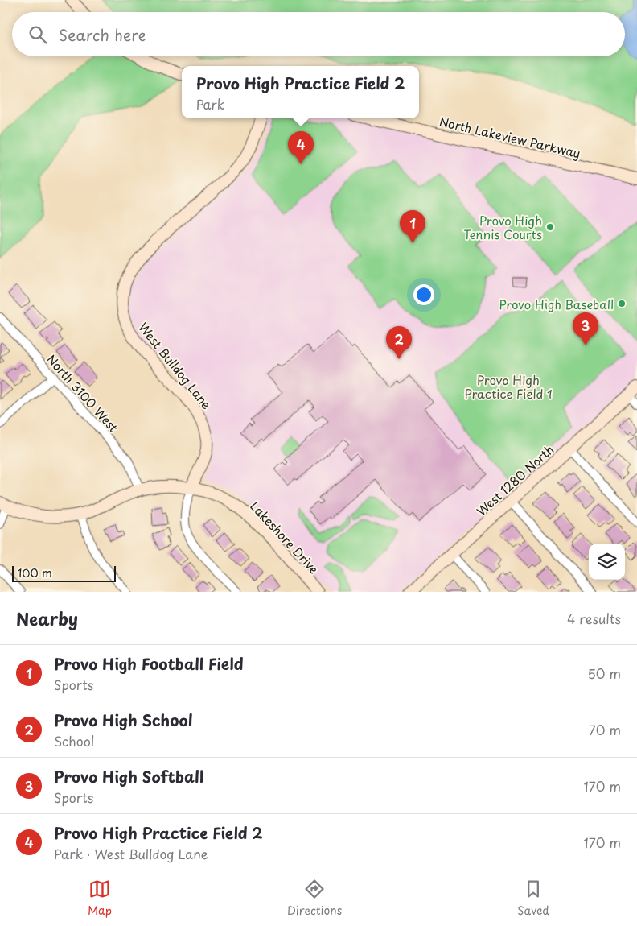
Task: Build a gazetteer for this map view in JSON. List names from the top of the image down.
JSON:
{
  "streets": {
    "street": [
      "North Lakeview Parkway",
      "West Bulldog Lane",
      "North 3100 West",
      "West 1280 North",
      "Lakeshore Drive"
    ]
  },
  "crossings": [
    ["West Bulldog Lane", "Lakeshore Drive"],
    ["North 3100 West", "Lakeshore Drive"]
  ],
  "parks": ["Provo High Practice Field 1"],
  "places": ["Provo High Tennis Courts", "Provo High Baseball"],
  "scale_bar": "100 m",
  "page": {
    "search": "Search here",
    "popup": ["Provo High Practice Field 2", "Park"],
    "pins": [
      "4",
      "1",
      "3",
      "2"
    ],
    "scale": "100 m",
    "heading": ["Nearby", "4 results"],
    "list": [
      {
        "mark": "1",
        "name": "Provo High Football Field",
        "note": "Sports",
        "value": "50 m"
      },
      {
        "mark": "2",
        "name": "Provo High School",
        "note": "School",
        "value": "70 m"
      },
      {
        "mark": "3",
        "name": "Provo High Softball",
        "note": "Sports",
        "value": "170 m"
      },
      {
        "mark": "4",
        "name": "Provo High Practice Field 2",
        "note": "Park · West Bulldog Lane",
        "value": "170 m"
      }
    ],
    "nav": ["Map", "Directions", "Saved"]
  }
}
